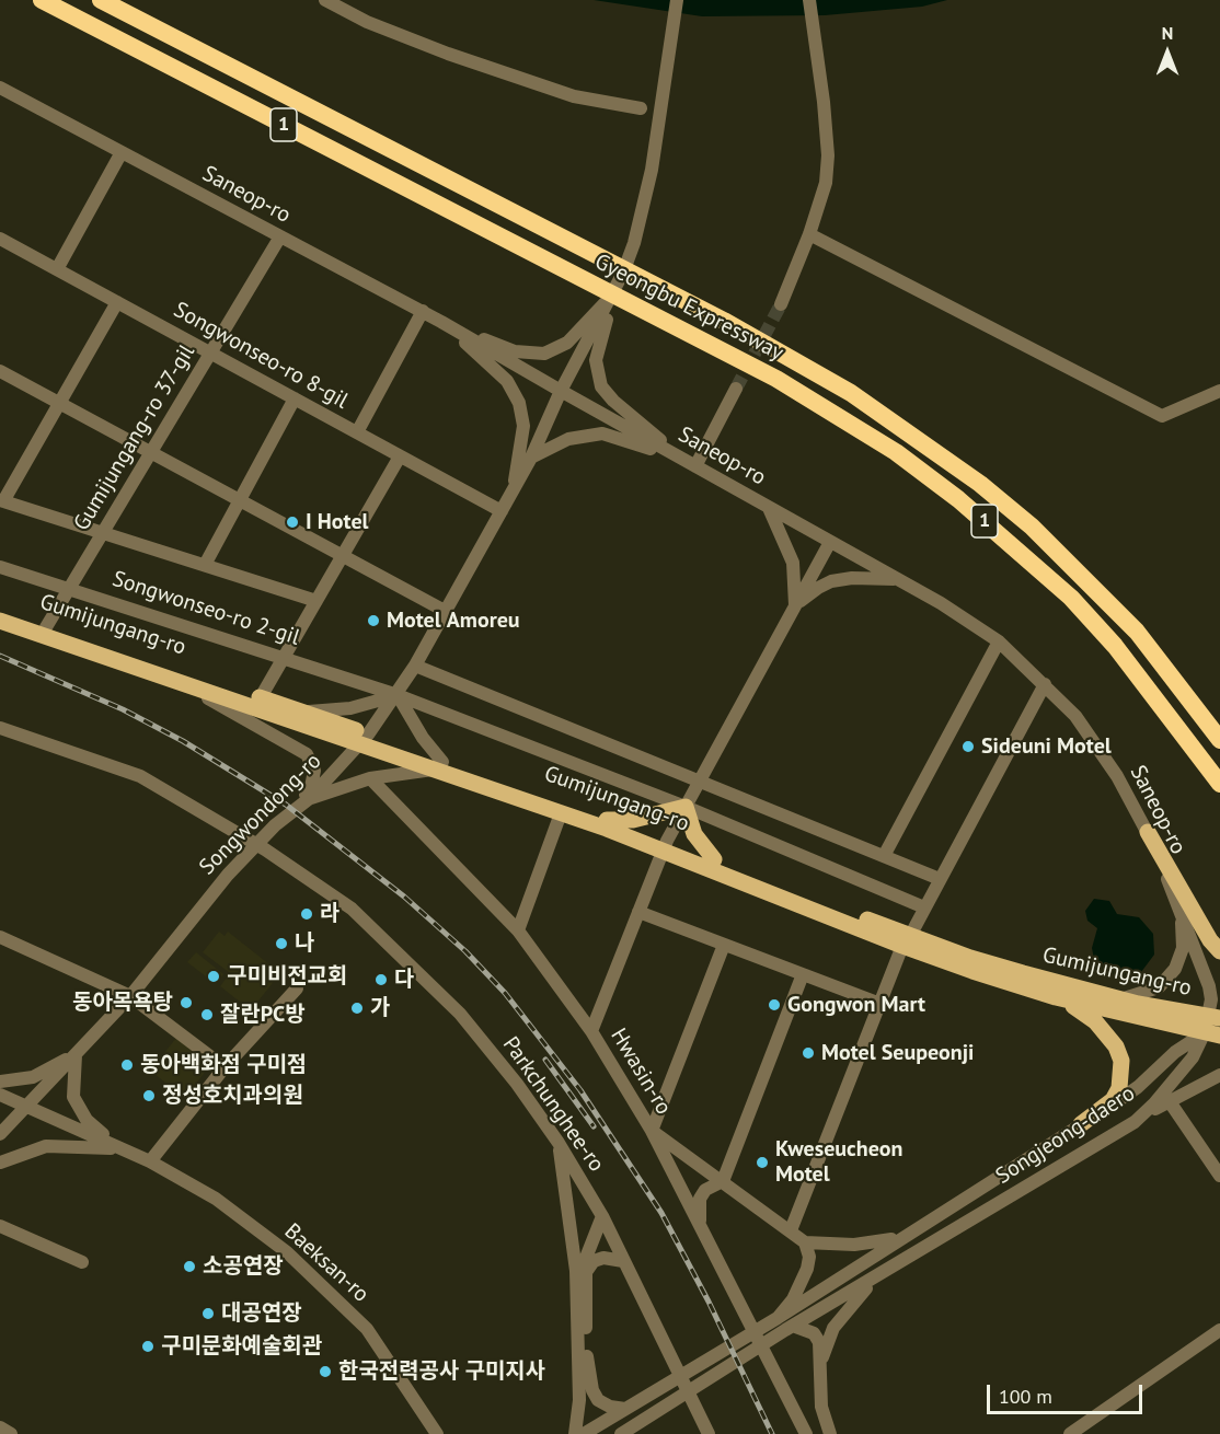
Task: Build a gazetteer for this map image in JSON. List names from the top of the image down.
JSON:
{
  "streets": {
    "highway": ["1", "Gyeongbu Expressway"],
    "main road": ["Gumijungang-ro"],
    "street": [
      "Saneop-ro",
      "Songwonseo-ro 8-gil",
      "Gumijungang-ro 37-gil",
      "Songwonseo-ro 2-gil",
      "Songwondong-ro",
      "Hwasin-ro",
      "Parkchunghee-ro",
      "Songjeong-daero",
      "Baeksan-ro"
    ]
  },
  "crossings": [
    ["Saneop-ro", "Gumijungang-ro 37-gil"],
    ["Saneop-ro", "Gumijungang-ro"],
    ["Saneop-ro", "Songwondong-ro"],
    ["Saneop-ro", "Songjeong-daero"],
    ["Songwonseo-ro 8-gil", "Gumijungang-ro 37-gil"],
    ["Songwonseo-ro 8-gil", "Songwondong-ro"],
    ["Gumijungang-ro 37-gil", "Songwonseo-ro 2-gil"],
    ["Gumijungang-ro 37-gil", "Gumijungang-ro"],
    ["Songwonseo-ro 2-gil", "Songwondong-ro"],
    ["Gumijungang-ro", "Songwondong-ro"],
    ["Gumijungang-ro", "Hwasin-ro"],
    ["Gumijungang-ro", "Songjeong-daero"],
    ["Songwondong-ro", "Baeksan-ro"]
  ],
  "places": [
    "I Hotel",
    "Motel Amoreu",
    "Sideuni Motel",
    "라",
    "나",
    "구미비전교회",
    "다",
    "동아목욕탕",
    "Gongwon Mart",
    "가",
    "잘란PC방",
    "Motel Seupeonji",
    "동아백화점 구미점",
    "정성호치과의원",
    "Kweseucheon Motel",
    "소공연장",
    "대공연장",
    "구미문화예술회관",
    "한국전력공사 구미지사"
  ],
  "scale_bar": "100 m",
  "north": "top"
}
